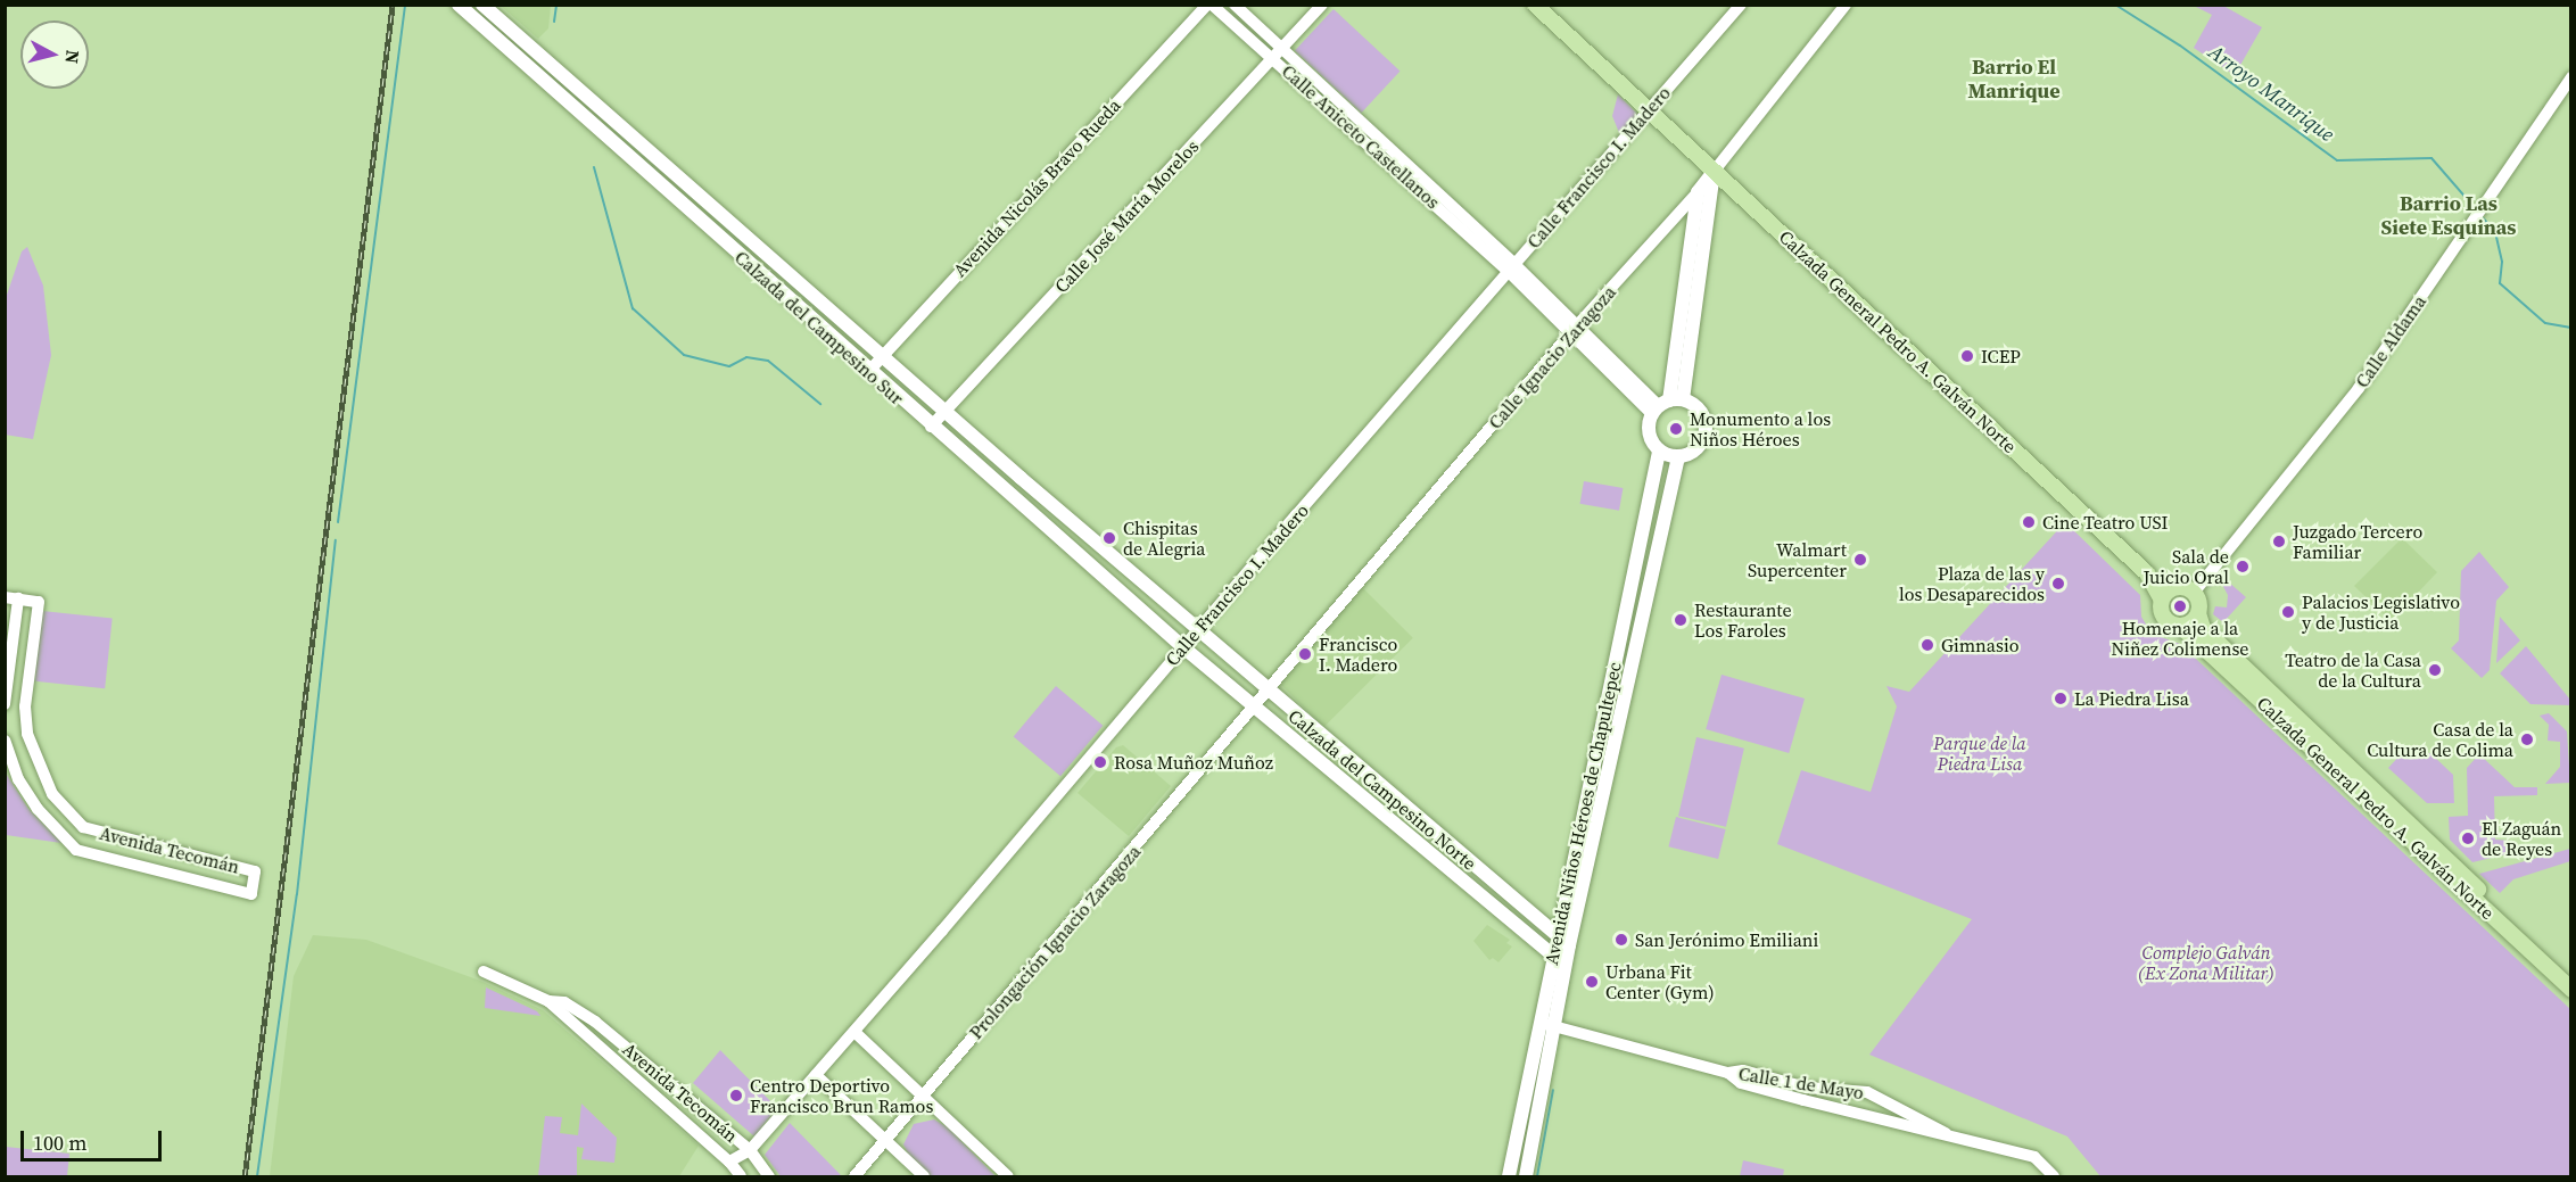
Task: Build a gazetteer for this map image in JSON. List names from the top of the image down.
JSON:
{
  "streets": {
    "main road": [
      "Calzada del Campesino Sur",
      "Calzada General Pedro A. Galván Norte",
      "Calzada del Campesino Norte",
      "Avenida Niños Héroes de Chapultepec"
    ],
    "street": [
      "Calle Aniceto Castellanos",
      "Calle Francisco I. Madero",
      "Avenida Nicolás Bravo Rueda",
      "Calle José María Morelos",
      "Calle Aldama",
      "Calle Ignacio Zaragoza",
      "Avenida Tecomán",
      "Prolongación Ignacio Zaragoza",
      "Calle 1 de Mayo"
    ]
  },
  "crossings": [
    ["Calle Aniceto Castellanos", "Calle Francisco I. Madero"],
    ["Calle Aniceto Castellanos", "Calle José María Morelos"],
    ["Calle Aniceto Castellanos", "Calle Ignacio Zaragoza"],
    ["Calle Aniceto Castellanos", "Avenida Niños Héroes de Chapultepec"],
    ["Calle Francisco I. Madero", "Calzada del Campesino Sur"],
    ["Calle Francisco I. Madero", "Calzada General Pedro A. Galván Norte"],
    ["Calle Francisco I. Madero", "Calzada del Campesino Norte"],
    ["Calle Francisco I. Madero", "Avenida Tecomán"],
    ["Avenida Nicolás Bravo Rueda", "Calzada del Campesino Sur"],
    ["Calle José María Morelos", "Calzada del Campesino Sur"],
    ["Calzada del Campesino Sur", "Calzada del Campesino Norte"],
    ["Calzada General Pedro A. Galván Norte", "Calle Aldama"],
    ["Calle Ignacio Zaragoza", "Calzada del Campesino Norte"],
    ["Calle Ignacio Zaragoza", "Prolongación Ignacio Zaragoza"],
    ["Calzada del Campesino Norte", "Avenida Niños Héroes de Chapultepec"],
    ["Calzada del Campesino Norte", "Prolongación Ignacio Zaragoza"],
    ["Avenida Niños Héroes de Chapultepec", "Calle 1 de Mayo"]
  ],
  "districts": ["Barrio El Manrique", "Barrio Las Siete Esquinas"],
  "water": ["Arroyo Manrique"],
  "parks": ["Parque de la Piedra Lisa", "Complejo Galván (Ex Zona Militar)"],
  "places": [
    "ICEP",
    "Monumento a los Niños Héroes",
    "Cine Teatro USI",
    "Chispitas de Alegria",
    "Juzgado Tercero Familiar",
    "Walmart Supercenter",
    "Sala de Juicio Oral",
    "Plaza de las y los Desaparecidos",
    "Homenaje a la Niñez Colimense",
    "Palacios Legislativo y de Justicia",
    "Restaurante Los Faroles",
    "Gimnasio",
    "Francisco I. Madero",
    "Teatro de la Casa de la Cultura",
    "La Piedra Lisa",
    "Casa de la Cultura de Colima",
    "Rosa Muñoz Muñoz",
    "El Zaguán de Reyes",
    "San Jerónimo Emiliani",
    "Urbana Fit Center (Gym)",
    "Centro Deportivo Francisco Brun Ramos"
  ],
  "scale_bar": "100 m",
  "north": "right"
}
